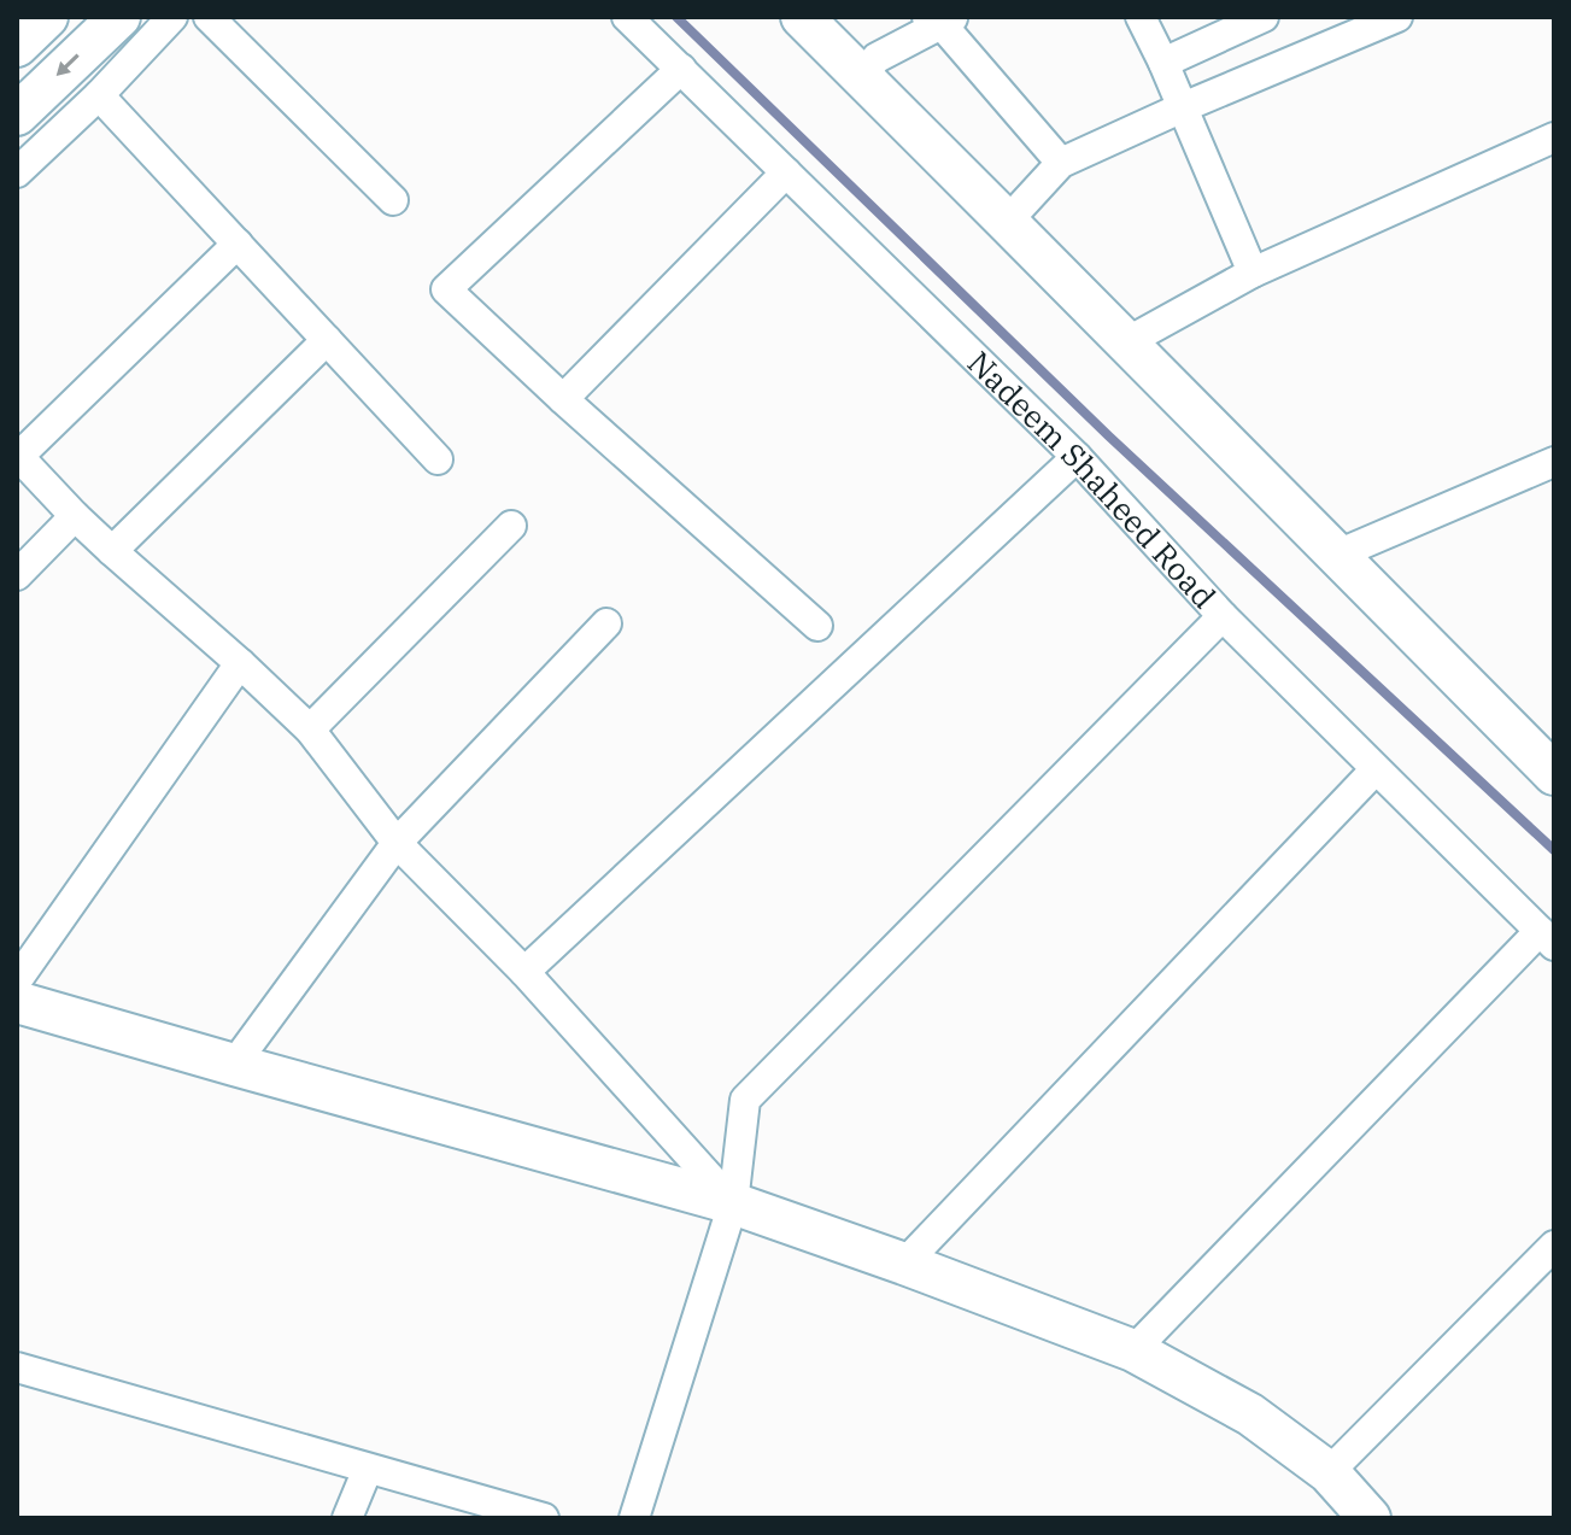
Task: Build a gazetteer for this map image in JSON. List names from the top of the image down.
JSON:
{
  "streets": {
    "street": ["Nadeem Shaheed Road"]
  }
}
